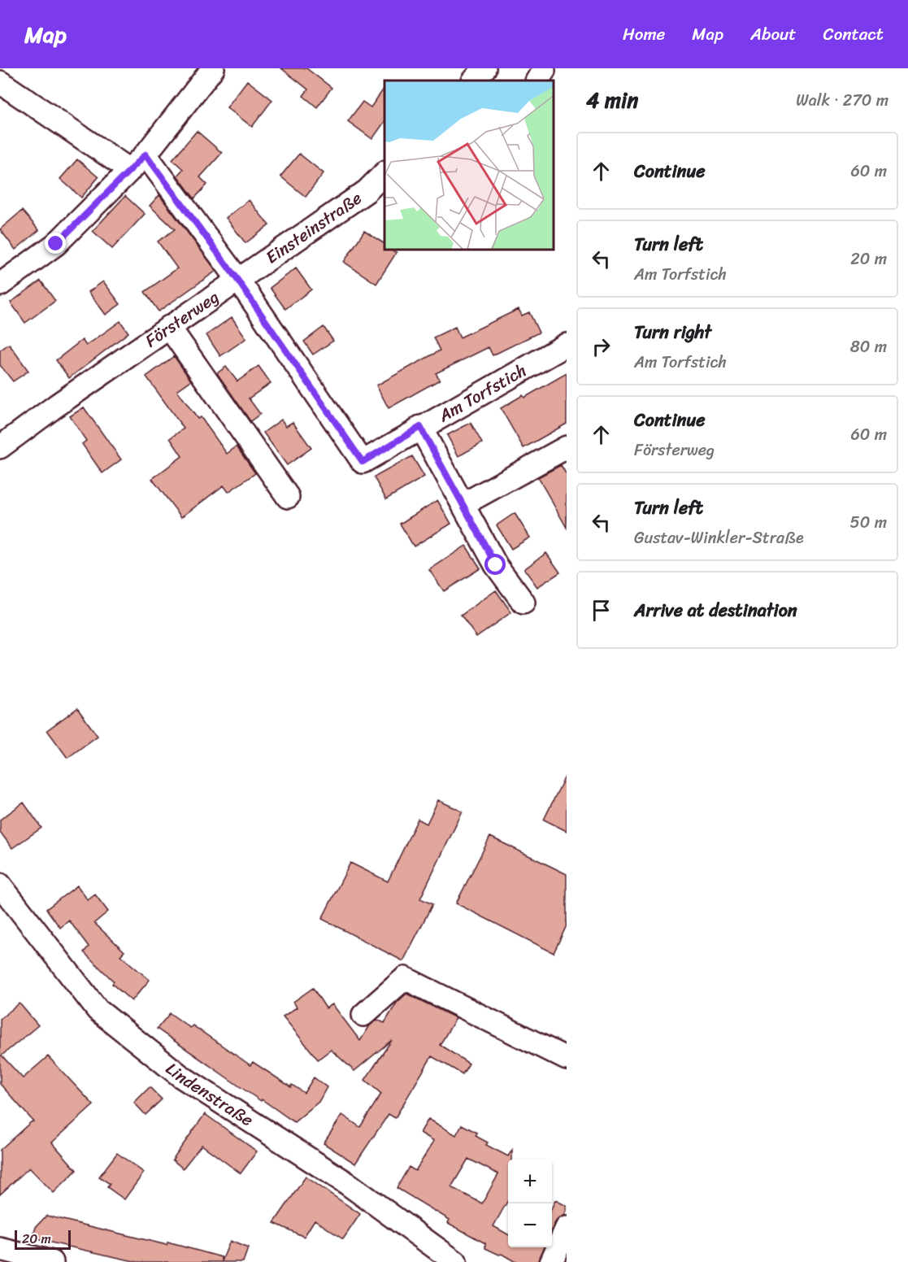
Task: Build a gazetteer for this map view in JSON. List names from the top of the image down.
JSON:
{
  "streets": {
    "street": [
      "Einsteinstraße",
      "Försterweg",
      "Am Torfstich",
      "Lindenstraße"
    ]
  },
  "crossings": [
    ["Einsteinstraße", "Försterweg"],
    ["Einsteinstraße", "Am Torfstich"],
    ["Försterweg", "Am Torfstich"]
  ],
  "scale_bar": "20 m",
  "page": {
    "header": "Map",
    "nav": [
      "Home",
      "Map",
      "About",
      "Contact"
    ],
    "heading": ["4 min", "Walk · 270 m"],
    "list": [
      ["Continue", "60 m"],
      ["Turn left", "Am Torfstich", "20 m"],
      ["Turn right", "Am Torfstich", "80 m"],
      ["Continue", "Försterweg", "60 m"],
      ["Turn left", "Gustav-Winkler-Straße", "50 m"],
      "Arrive at destination"
    ],
    "map_buttons": ["+", "−"],
    "scale": "20 m"
  }
}
